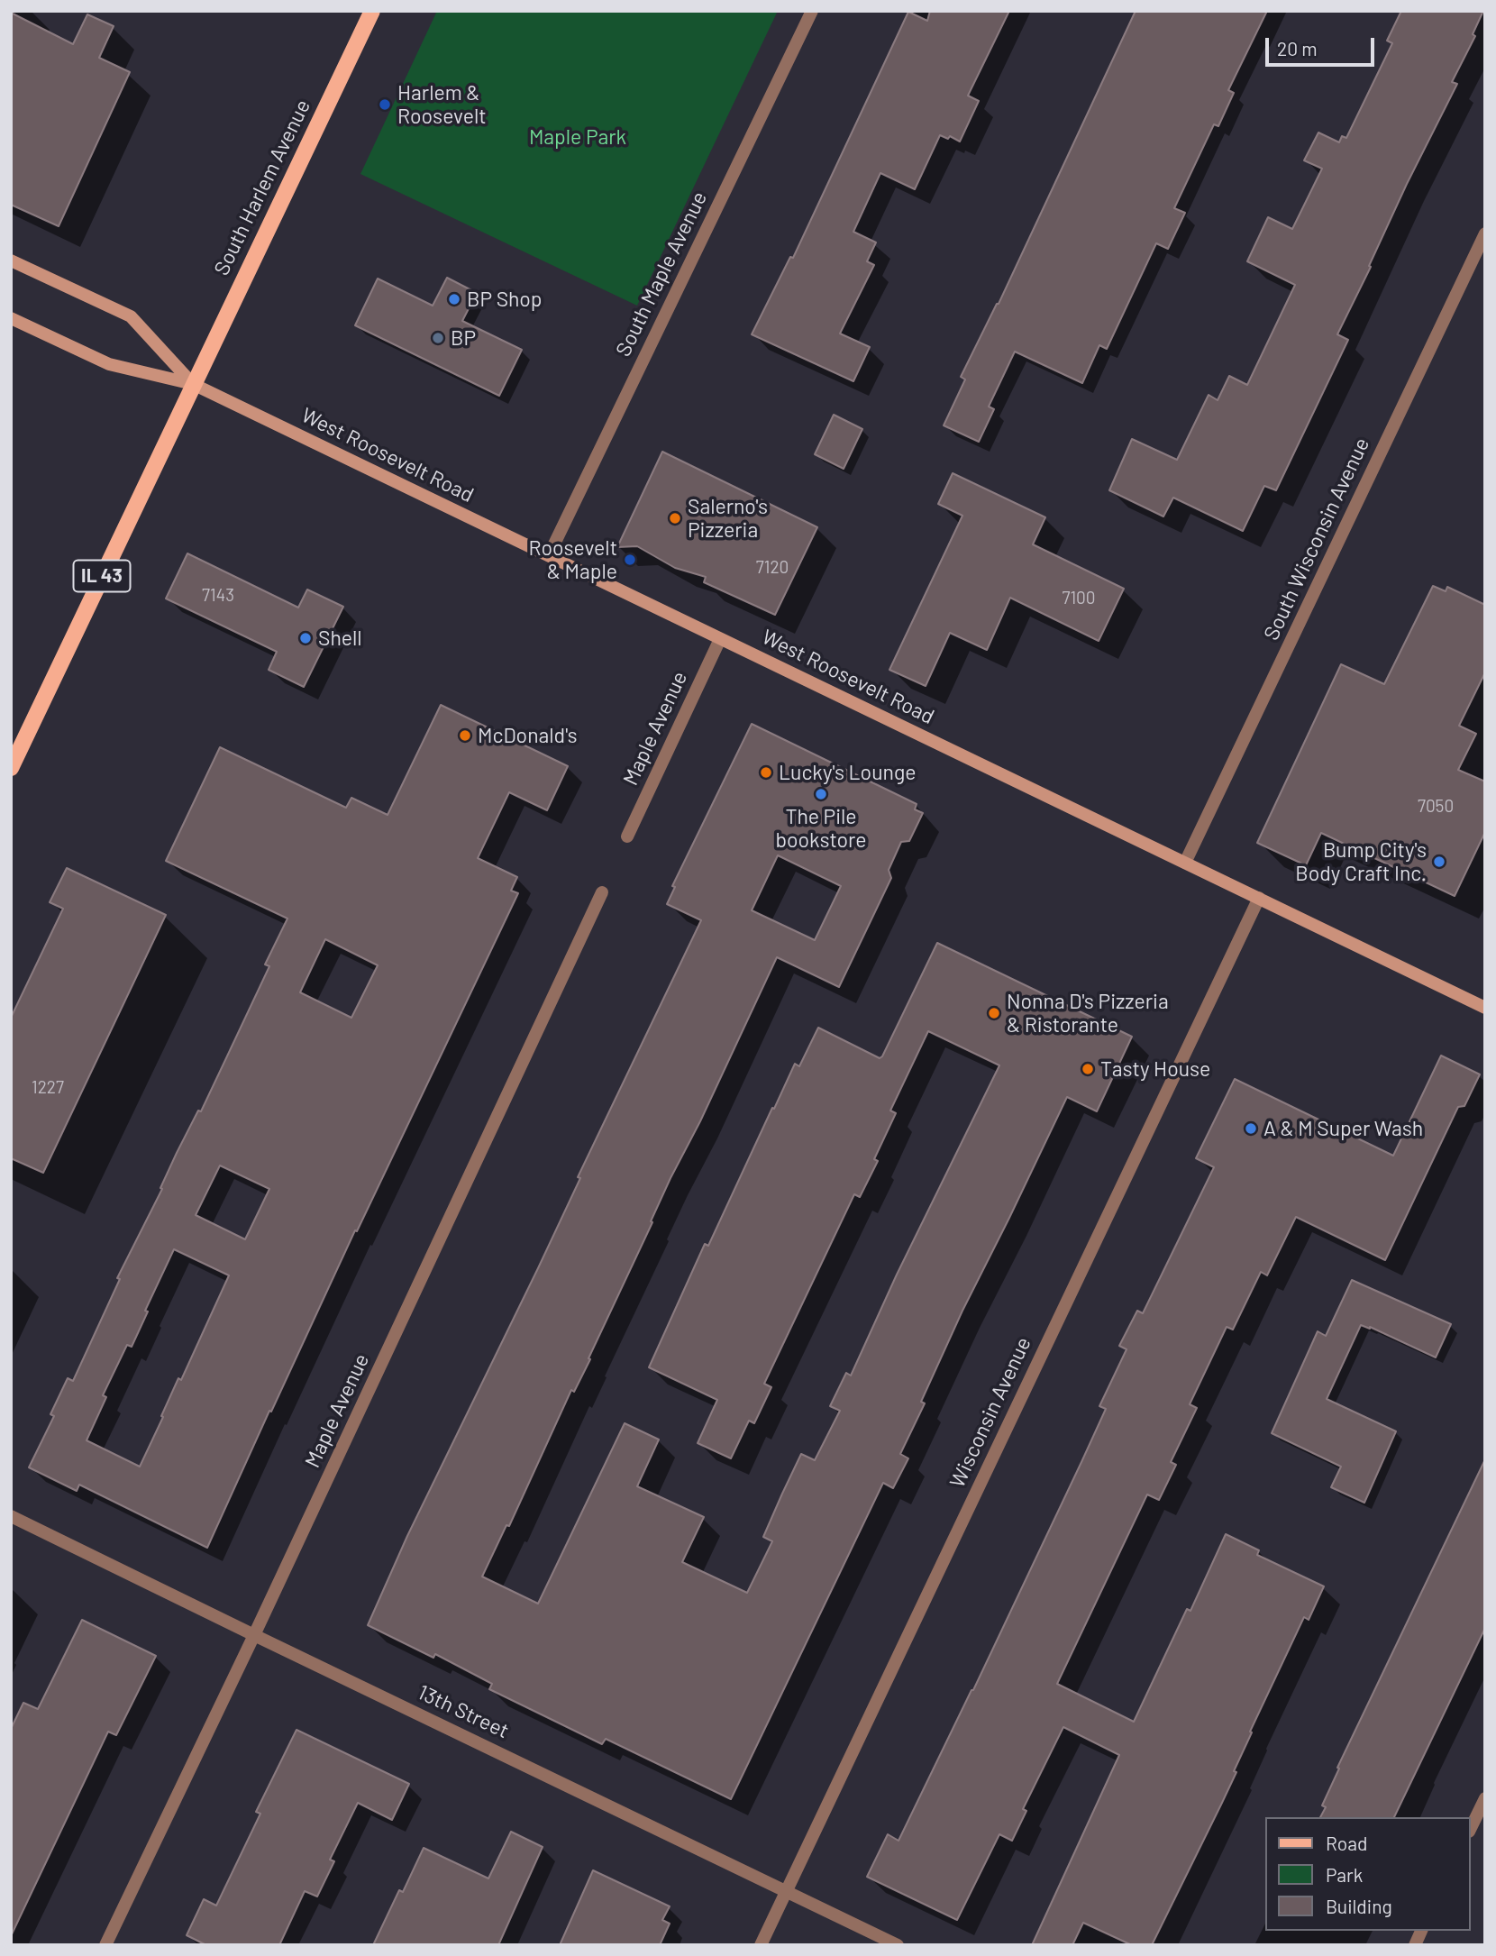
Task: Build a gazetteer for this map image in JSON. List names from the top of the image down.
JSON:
{
  "streets": {
    "main road": ["South Harlem Avenue", "West Roosevelt Road", "IL 43"],
    "street": [
      "South Maple Avenue",
      "South Wisconsin Avenue",
      "Maple Avenue",
      "Wisconsin Avenue",
      "13th Street"
    ]
  },
  "crossings": [
    ["South Harlem Avenue", "West Roosevelt Road"],
    ["South Harlem Avenue", "IL 43"],
    ["South Maple Avenue", "West Roosevelt Road"],
    ["West Roosevelt Road", "South Wisconsin Avenue"],
    ["West Roosevelt Road", "IL 43"],
    ["West Roosevelt Road", "Maple Avenue"],
    ["West Roosevelt Road", "Wisconsin Avenue"],
    ["Maple Avenue", "13th Street"],
    ["Wisconsin Avenue", "13th Street"]
  ],
  "parks": ["Maple Park"],
  "places": [
    "Harlem & Roosevelt",
    "BP Shop",
    "BP",
    "Salerno's Pizzeria",
    "Roosevelt & Maple",
    "Shell",
    "McDonald's",
    "Lucky's Lounge",
    "The Pile bookstore",
    "Bump City's Body Craft Inc.",
    "Nonna D's Pizzeria & Ristorante",
    "Tasty House",
    "A & M Super Wash"
  ],
  "house_numbers": [
    "7120",
    "7143",
    "7100",
    "7050",
    "1227"
  ],
  "legend": ["Road", "Park", "Building"],
  "scale_bar": "20 m"
}
